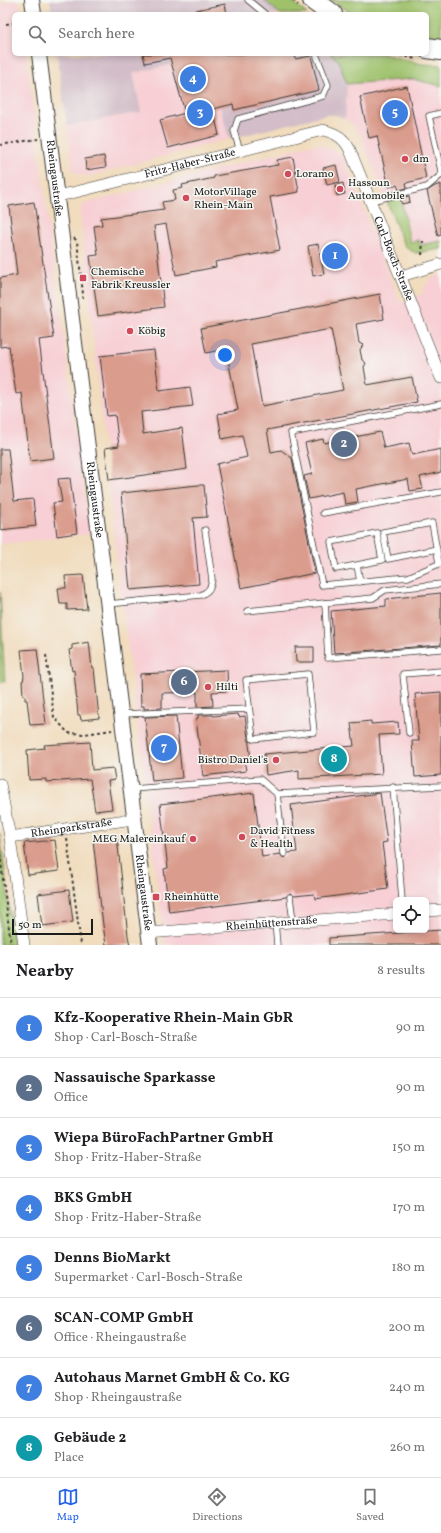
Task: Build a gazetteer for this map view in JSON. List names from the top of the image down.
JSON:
{
  "streets": {
    "street": [
      "Fritz-Haber-Straße",
      "Rheingaustraße",
      "Carl-Bosch-Straße",
      "Rheinparkstraße",
      "Rheinhüttenstraße"
    ]
  },
  "crossings": [
    ["Fritz-Haber-Straße", "Rheingaustraße"],
    ["Fritz-Haber-Straße", "Carl-Bosch-Straße"],
    ["Rheingaustraße", "Rheinparkstraße"],
    ["Rheingaustraße", "Rheinhüttenstraße"]
  ],
  "places": {
    "other": [
      "dm",
      "Loramo",
      "Hassoun Automobile",
      "MotorVillage Rhein-Main",
      "Köbig",
      "Hilti",
      "Bistro Daniel's",
      "David Fitness & Health",
      "MEG Malereinkauf"
    ],
    "transit": ["Chemische Fabrik Kreussler", "Rheinhütte"]
  },
  "scale_bar": "50 m",
  "page": {
    "search": "Search here",
    "pins": [
      "4",
      "3",
      "5",
      "1",
      "2",
      "6",
      "7",
      "8"
    ],
    "scale": "50 m",
    "heading": ["Nearby", "8 results"],
    "list": [
      {
        "mark": "1",
        "name": "Kfz-Kooperative Rhein-Main GbR",
        "note": "Shop · Carl-Bosch-Straße",
        "value": "90 m"
      },
      {
        "mark": "2",
        "name": "Nassauische Sparkasse",
        "note": "Office",
        "value": "90 m"
      },
      {
        "mark": "3",
        "name": "Wiepa BüroFachPartner GmbH",
        "note": "Shop · Fritz-Haber-Straße",
        "value": "150 m"
      },
      {
        "mark": "4",
        "name": "BKS GmbH",
        "note": "Shop · Fritz-Haber-Straße",
        "value": "170 m"
      },
      {
        "mark": "5",
        "name": "Denns BioMarkt",
        "note": "Supermarket · Carl-Bosch-Straße",
        "value": "180 m"
      },
      {
        "mark": "6",
        "name": "SCAN-COMP GmbH",
        "note": "Office · Rheingaustraße",
        "value": "200 m"
      },
      {
        "mark": "7",
        "name": "Autohaus Marnet GmbH & Co. KG",
        "note": "Shop · Rheingaustraße",
        "value": "240 m"
      },
      {
        "mark": "8",
        "name": "Gebäude 2",
        "note": "Place",
        "value": "260 m"
      }
    ],
    "nav": ["Map", "Directions", "Saved"]
  }
}
